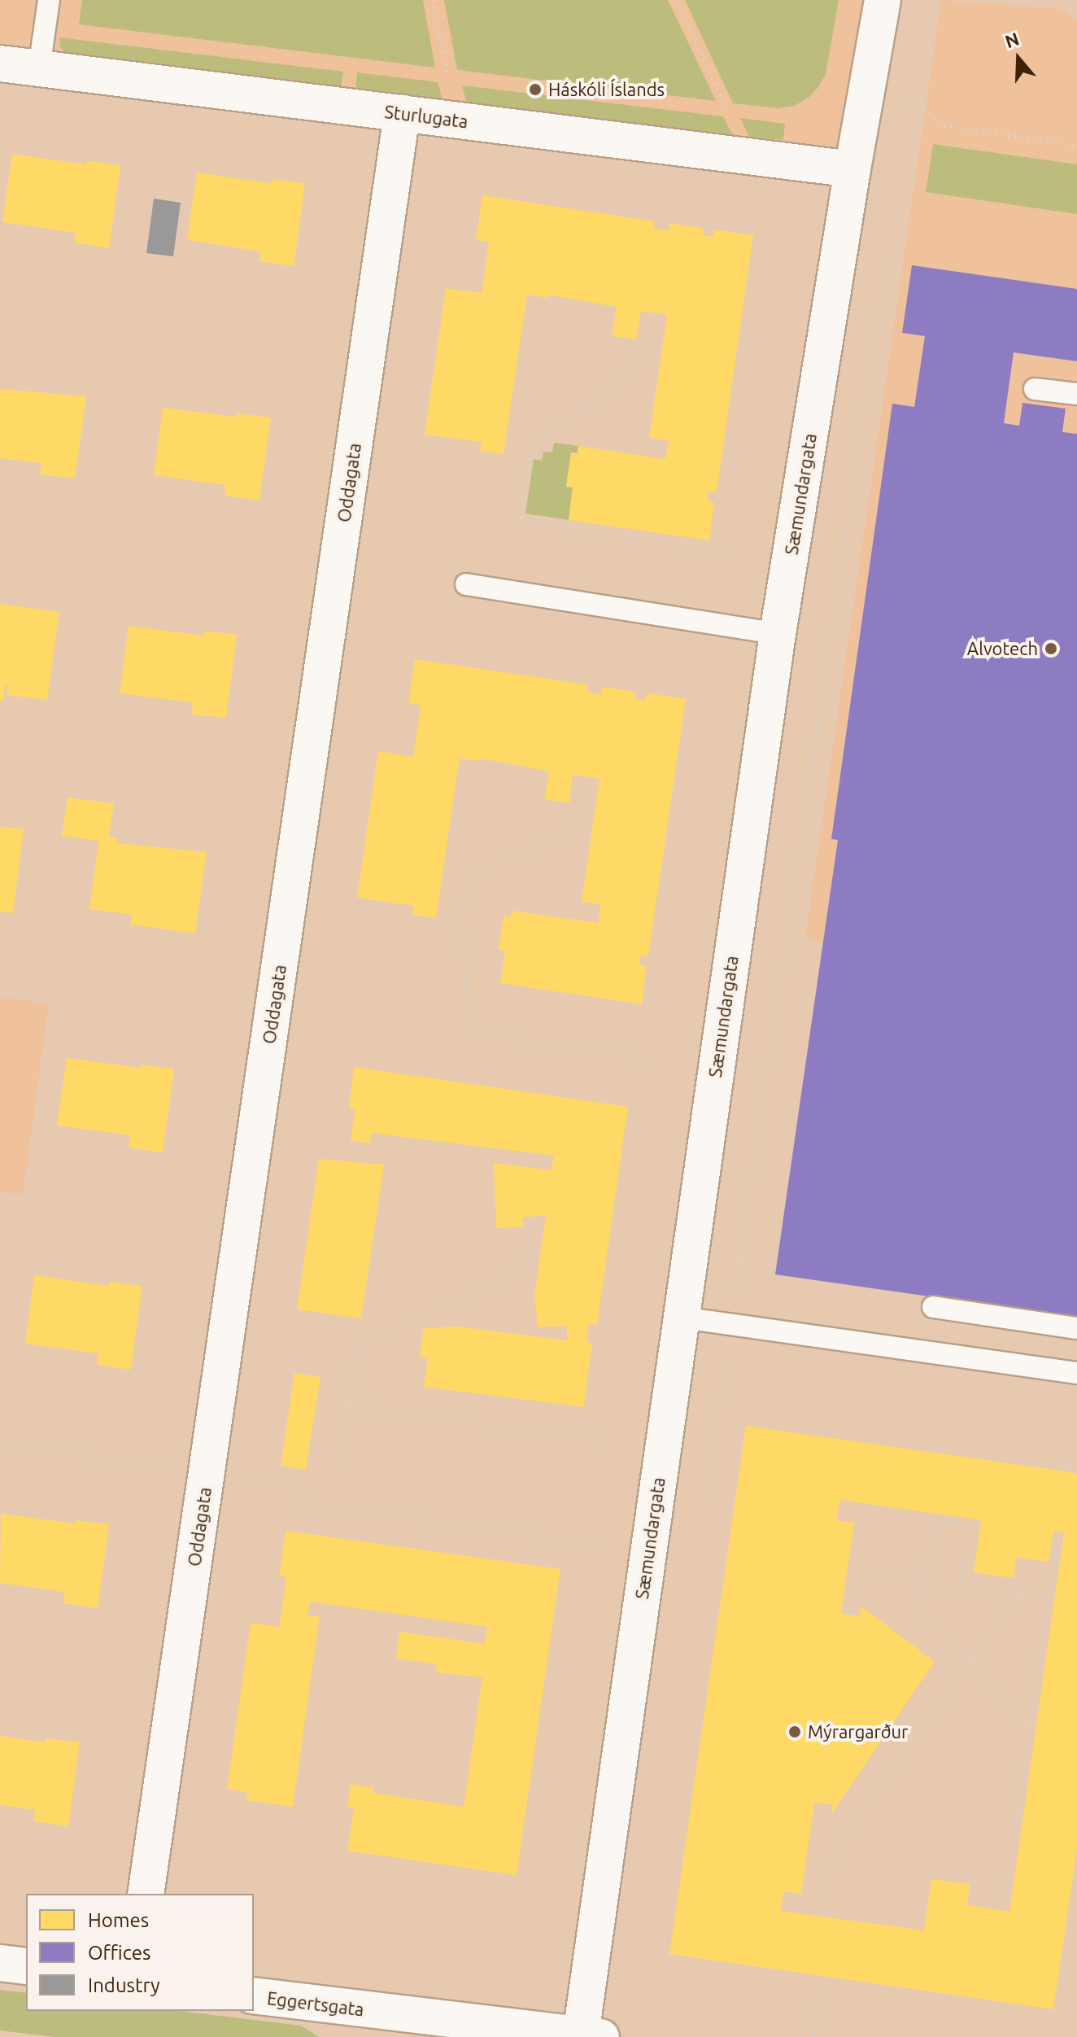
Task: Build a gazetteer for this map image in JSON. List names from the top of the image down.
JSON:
{
  "streets": {
    "street": [
      "Sturlugata",
      "Oddagata",
      "Sæmundargata",
      "Eggertsgata"
    ]
  },
  "crossings": [
    ["Sturlugata", "Oddagata"],
    ["Sturlugata", "Sæmundargata"],
    ["Sæmundargata", "Eggertsgata"]
  ],
  "places": ["Háskóli Íslands", "Alvotech", "Mýrargarður"],
  "legend": ["Homes", "Offices", "Industry"],
  "north": "top"
}
